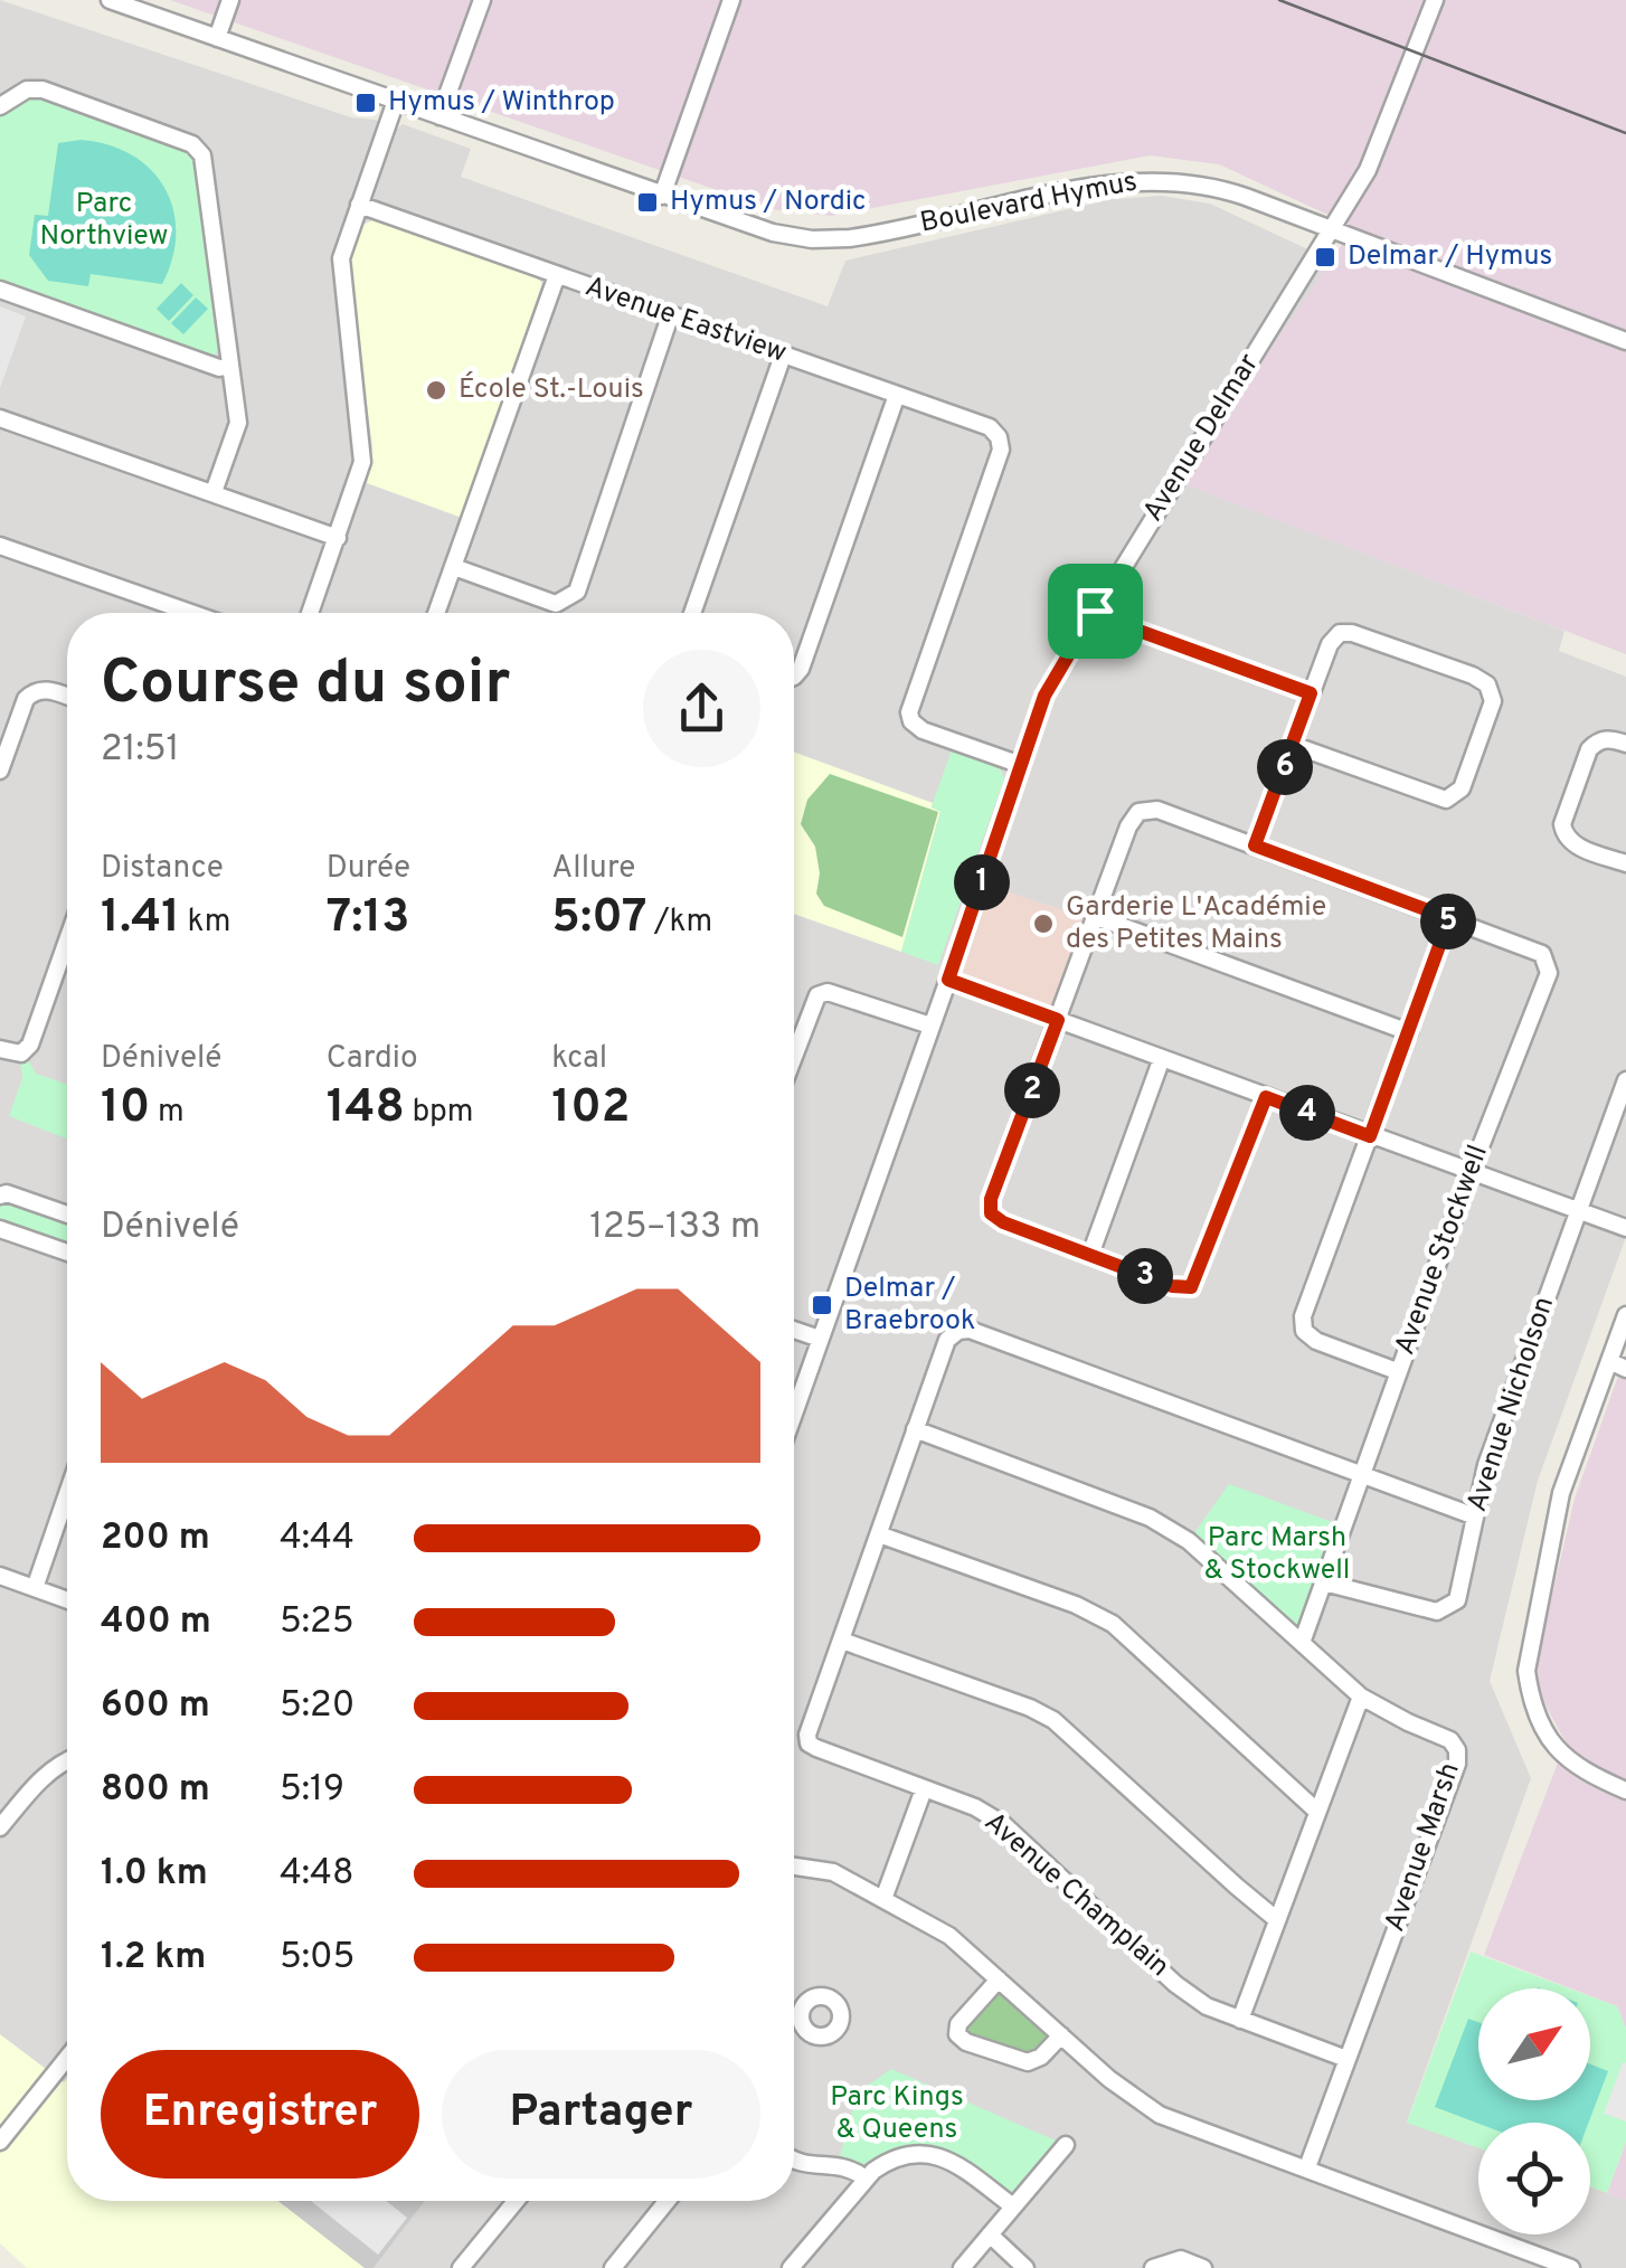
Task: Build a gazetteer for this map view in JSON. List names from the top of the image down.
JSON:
{
  "streets": {
    "street": [
      "Boulevard Hymus",
      "Avenue Eastview",
      "Avenue Delmar",
      "Avenue Stockwell",
      "Avenue Nicholson",
      "Avenue Marsh",
      "Avenue Champlain"
    ]
  },
  "crossings": [
    ["Boulevard Hymus", "Avenue Delmar"],
    ["Avenue Eastview", "Avenue Delmar"],
    ["Avenue Stockwell", "Avenue Nicholson"],
    ["Avenue Stockwell", "Avenue Marsh"],
    ["Avenue Marsh", "Avenue Champlain"]
  ],
  "parks": ["Parc Northview", "Parc Marsh & Stockwell", "Parc Kings & Queens"],
  "places": {
    "transit": [
      "Hymus / Winthrop",
      "Hymus / Nordic",
      "Delmar / Hymus",
      "Delmar / Braebrook"
    ],
    "other": ["École St.-Louis", "Garderie L'Académie des Petites Mains"]
  },
  "north": "top right",
  "page": {
    "heading": ["Course du soir", "21:51"],
    "pins": [
      "6",
      "1",
      "5",
      "2",
      "4",
      "3"
    ],
    "stats": [
      ["Distance", "1.41 km"],
      ["Durée", "7:13"],
      ["Allure", "5:07 /km"],
      ["Dénivelé", "10 m"],
      ["Cardio", "148 bpm"],
      ["kcal", "102"]
    ],
    "chart": ["Dénivelé", "125–133 m"],
    "list": [
      {
        "name": "200 m",
        "note": "4:44"
      },
      {
        "name": "400 m",
        "note": "5:25"
      },
      {
        "name": "600 m",
        "note": "5:20"
      },
      {
        "name": "800 m",
        "note": "5:19"
      },
      {
        "name": "1.0 km",
        "note": "4:48"
      },
      {
        "name": "1.2 km",
        "note": "5:05"
      }
    ],
    "buttons": ["Enregistrer", "Partager"]
  }
}
